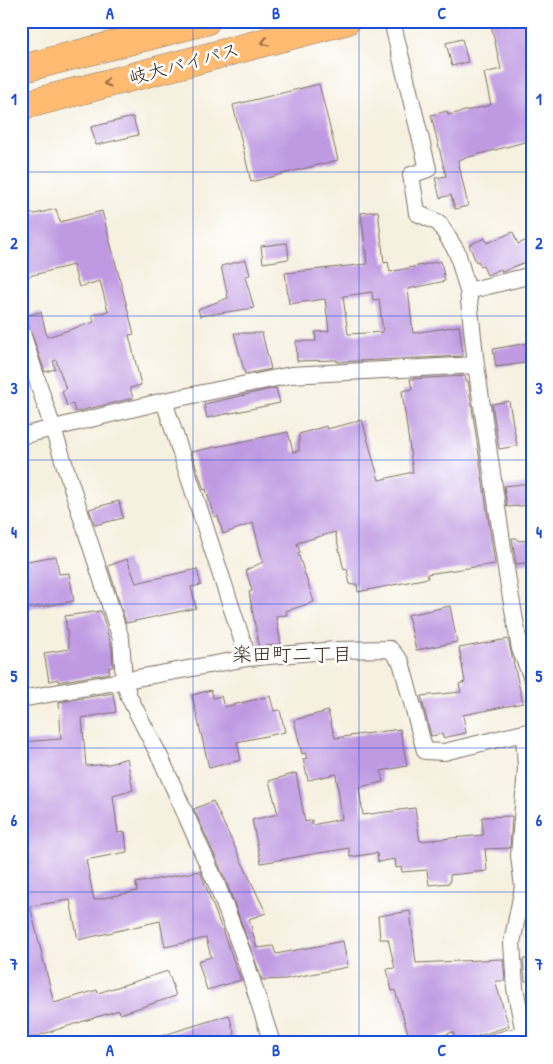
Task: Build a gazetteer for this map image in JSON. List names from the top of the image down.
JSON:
{
  "streets": {
    "highway": ["岐大バイパス"]
  },
  "districts": ["楽田町二丁目"],
  "grid": {
    "columns": ["A", "B", "C"],
    "rows": [
      "1",
      "2",
      "3",
      "4",
      "5",
      "6",
      "7"
    ]
  }
}
